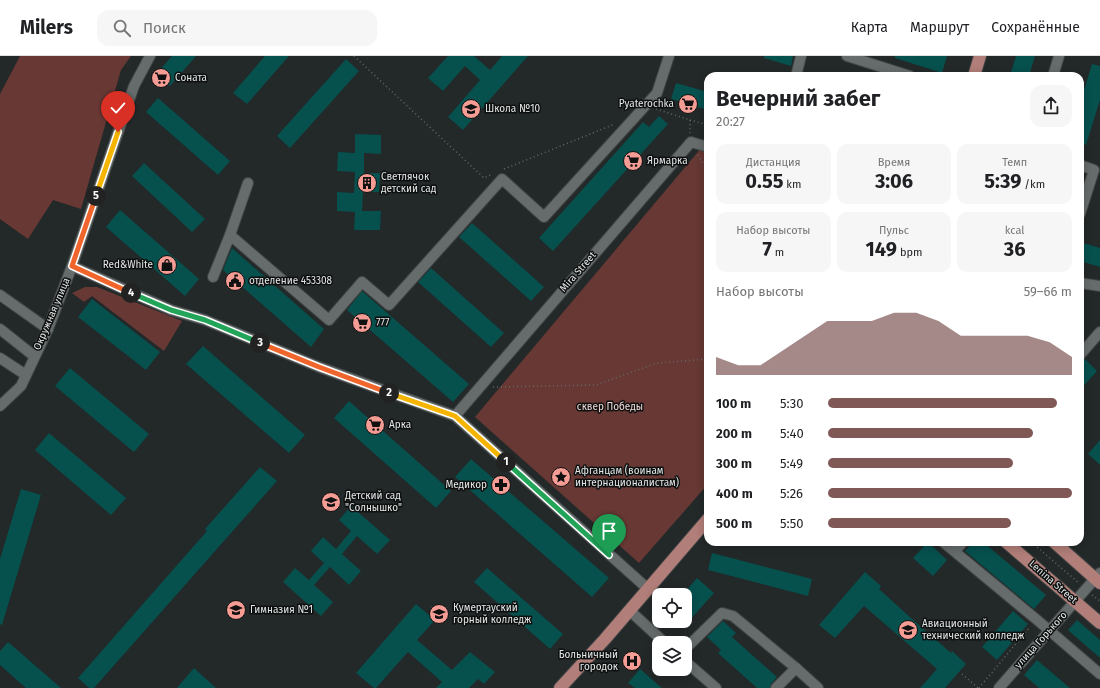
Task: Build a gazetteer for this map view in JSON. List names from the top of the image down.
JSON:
{
  "streets": {
    "main road": ["Lenina Street"],
    "street": ["Mira Street", "Окружная улица", "улица Горького"]
  },
  "crossings": [
    ["Lenina Street", "улица Горького"]
  ],
  "parks": ["сквер Победы"],
  "places": {
    "supermarket": [
      "Соната",
      "Pyaterochka",
      "Ярмарка",
      "777",
      "Арка"
    ],
    "school or university": [
      "Школа №10",
      "Детский сад \"Солнышко\"",
      "Гимназия №1",
      "Кумертауский горный колледж",
      "Авиационный технический колледж"
    ],
    "building": ["Светлячок детский сад"],
    "shop": ["Red&White"],
    "public building": ["отделение 453308"],
    "place": ["Афганцам (воинам интернационалистам)"],
    "pharmacy": ["Медикор"],
    "hospital": ["Больничный городок"]
  },
  "page": {
    "header": "Milers",
    "search": "Поиск",
    "nav": ["Карта", "Маршрут", "Сохранённые"],
    "heading": ["Вечерний забег", "20:27"],
    "stats": [
      ["Дистанция", "0.55 km"],
      ["Время", "3:06"],
      ["Темп", "5:39 /km"],
      ["Набор высоты", "7 m"],
      ["Пульс", "149 bpm"],
      ["kcal", "36"]
    ],
    "pins": [
      "5",
      "4",
      "3",
      "2",
      "1"
    ],
    "chart": ["Набор высоты", "59–66 m"],
    "list": [
      {
        "name": "100 m",
        "note": "5:30"
      },
      {
        "name": "200 m",
        "note": "5:40"
      },
      {
        "name": "300 m",
        "note": "5:49"
      },
      {
        "name": "400 m",
        "note": "5:26"
      },
      {
        "name": "500 m",
        "note": "5:50"
      }
    ]
  }
}
